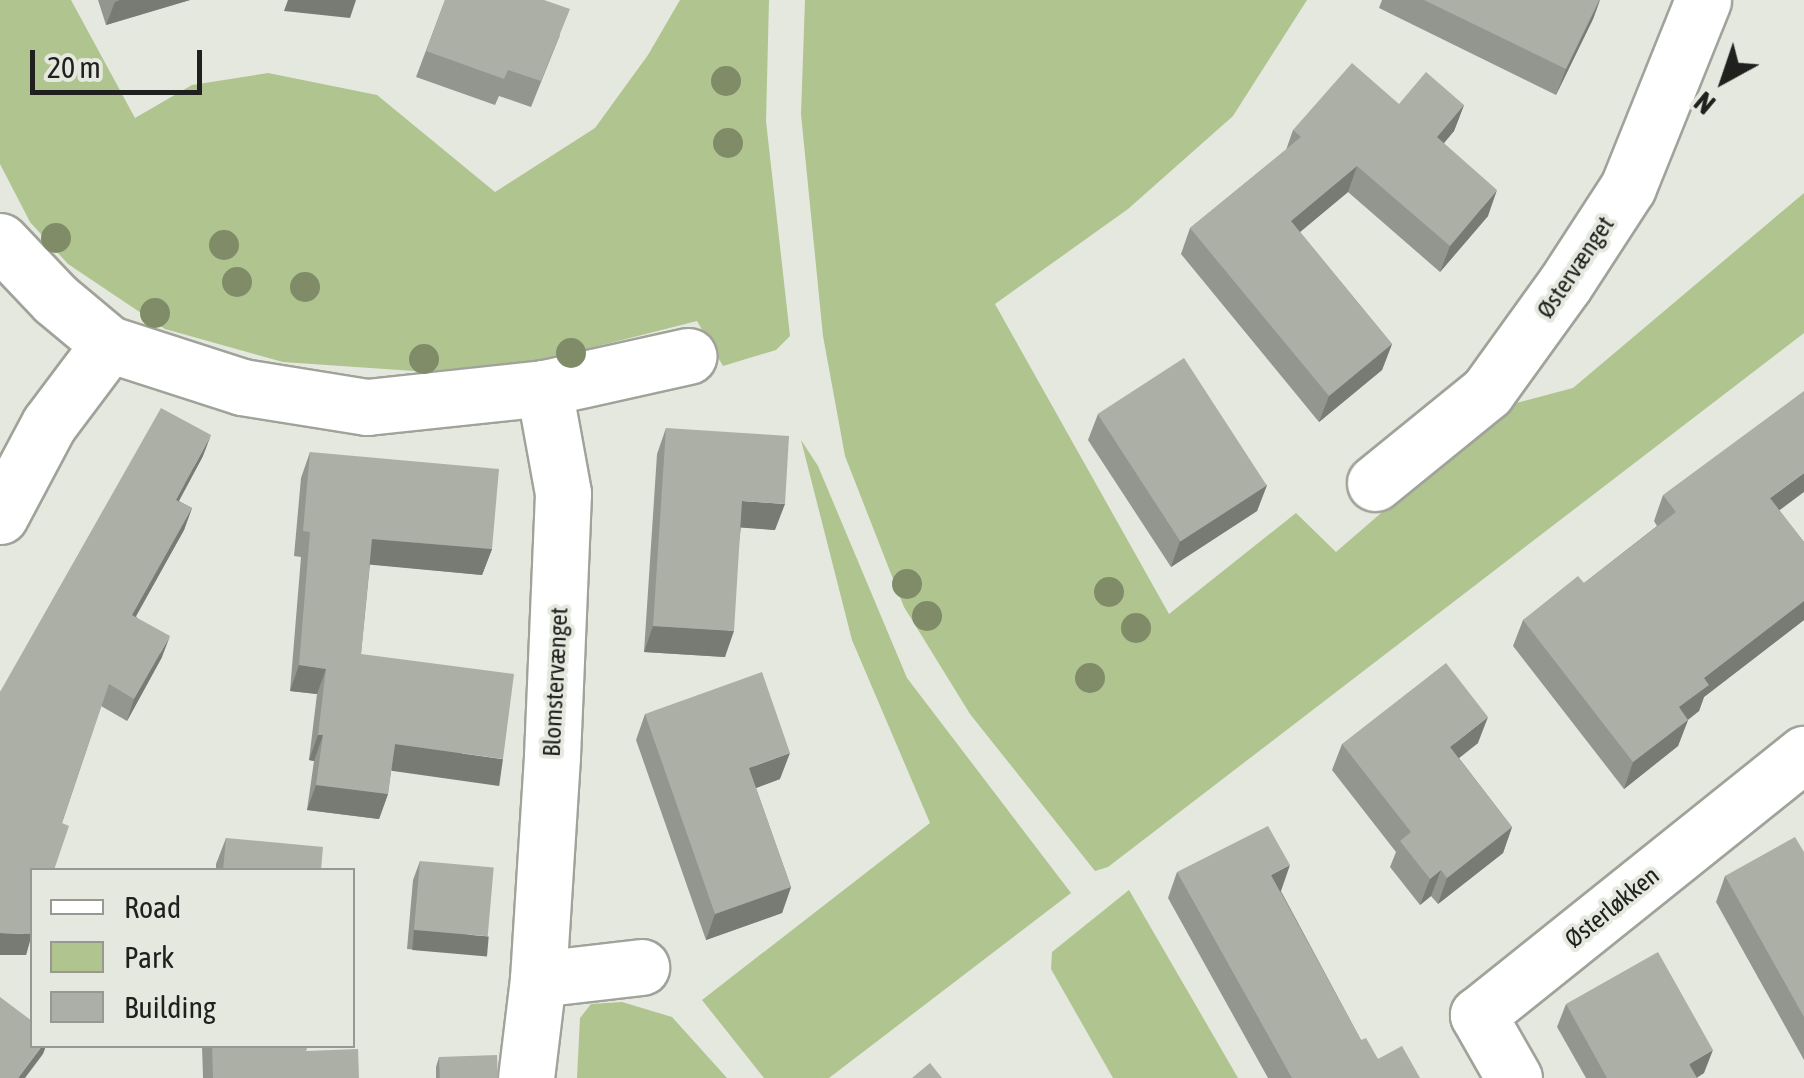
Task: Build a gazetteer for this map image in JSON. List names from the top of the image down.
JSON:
{
  "streets": {
    "street": ["Østervænget", "Blomstervænget", "Østerløkken"]
  },
  "legend": ["Road", "Park", "Building"],
  "scale_bar": "20 m",
  "north": "bottom left"
}
